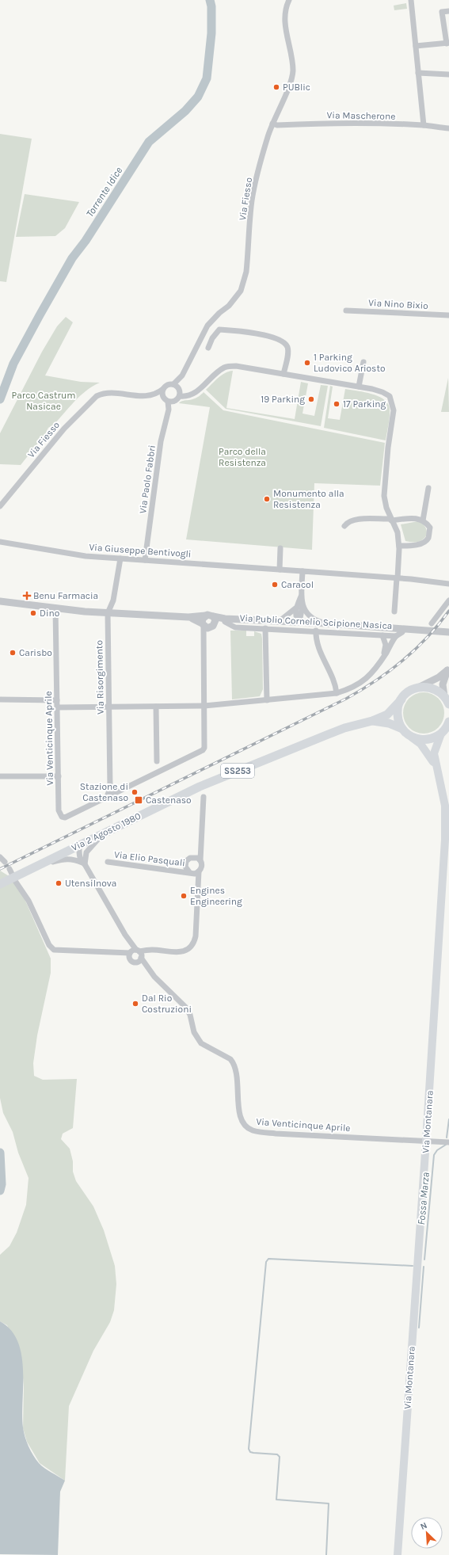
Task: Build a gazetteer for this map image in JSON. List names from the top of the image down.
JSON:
{
  "streets": {
    "main road": ["SS253", "Via 2 Agosto 1980", "Via Montanara"],
    "street": [
      "Via Mascherone",
      "Via Fiesso",
      "Via Nino Bixio",
      "Via Paolo Fabbri",
      "Via Giuseppe Bentivogli",
      "Via Publio Cornelio Scipione Nasica",
      "Via Risorgimento",
      "Via Venticinque Aprile",
      "Via Elio Pasquali"
    ]
  },
  "crossings": [
    ["Via Mascherone", "Via Fiesso"],
    ["Via Fiesso", "Via Paolo Fabbri"],
    ["Via Paolo Fabbri", "Via Giuseppe Bentivogli"],
    ["Via Giuseppe Bentivogli", "Via Risorgimento"],
    ["Via Publio Cornelio Scipione Nasica", "Via Risorgimento"],
    ["Via Publio Cornelio Scipione Nasica", "Via Venticinque Aprile"],
    ["Via Risorgimento", "Via Venticinque Aprile"],
    ["Via Venticinque Aprile", "Via 2 Agosto 1980"],
    ["Via Venticinque Aprile", "Via Montanara"],
    ["SS253", "Via 2 Agosto 1980"],
    ["SS253", "Via Montanara"]
  ],
  "water": ["Torrente Idice", "Fossa Marza"],
  "parks": ["Parco Castrum Nasicae", "Parco della Resistenza"],
  "places": {
    "other": [
      "PUBlic",
      "1 Parking Ludovico Ariosto",
      "19 Parking",
      "17 Parking",
      "Monumento alla Resistenza",
      "Caracol",
      "Dino",
      "Carisbo",
      "Stazione di Castenaso",
      "Utensilnova",
      "Engines Engineering",
      "Dal Rio Costruzioni"
    ],
    "health": ["Benu Farmacia"],
    "transit": ["Castenaso"]
  },
  "north": "top left"
}
